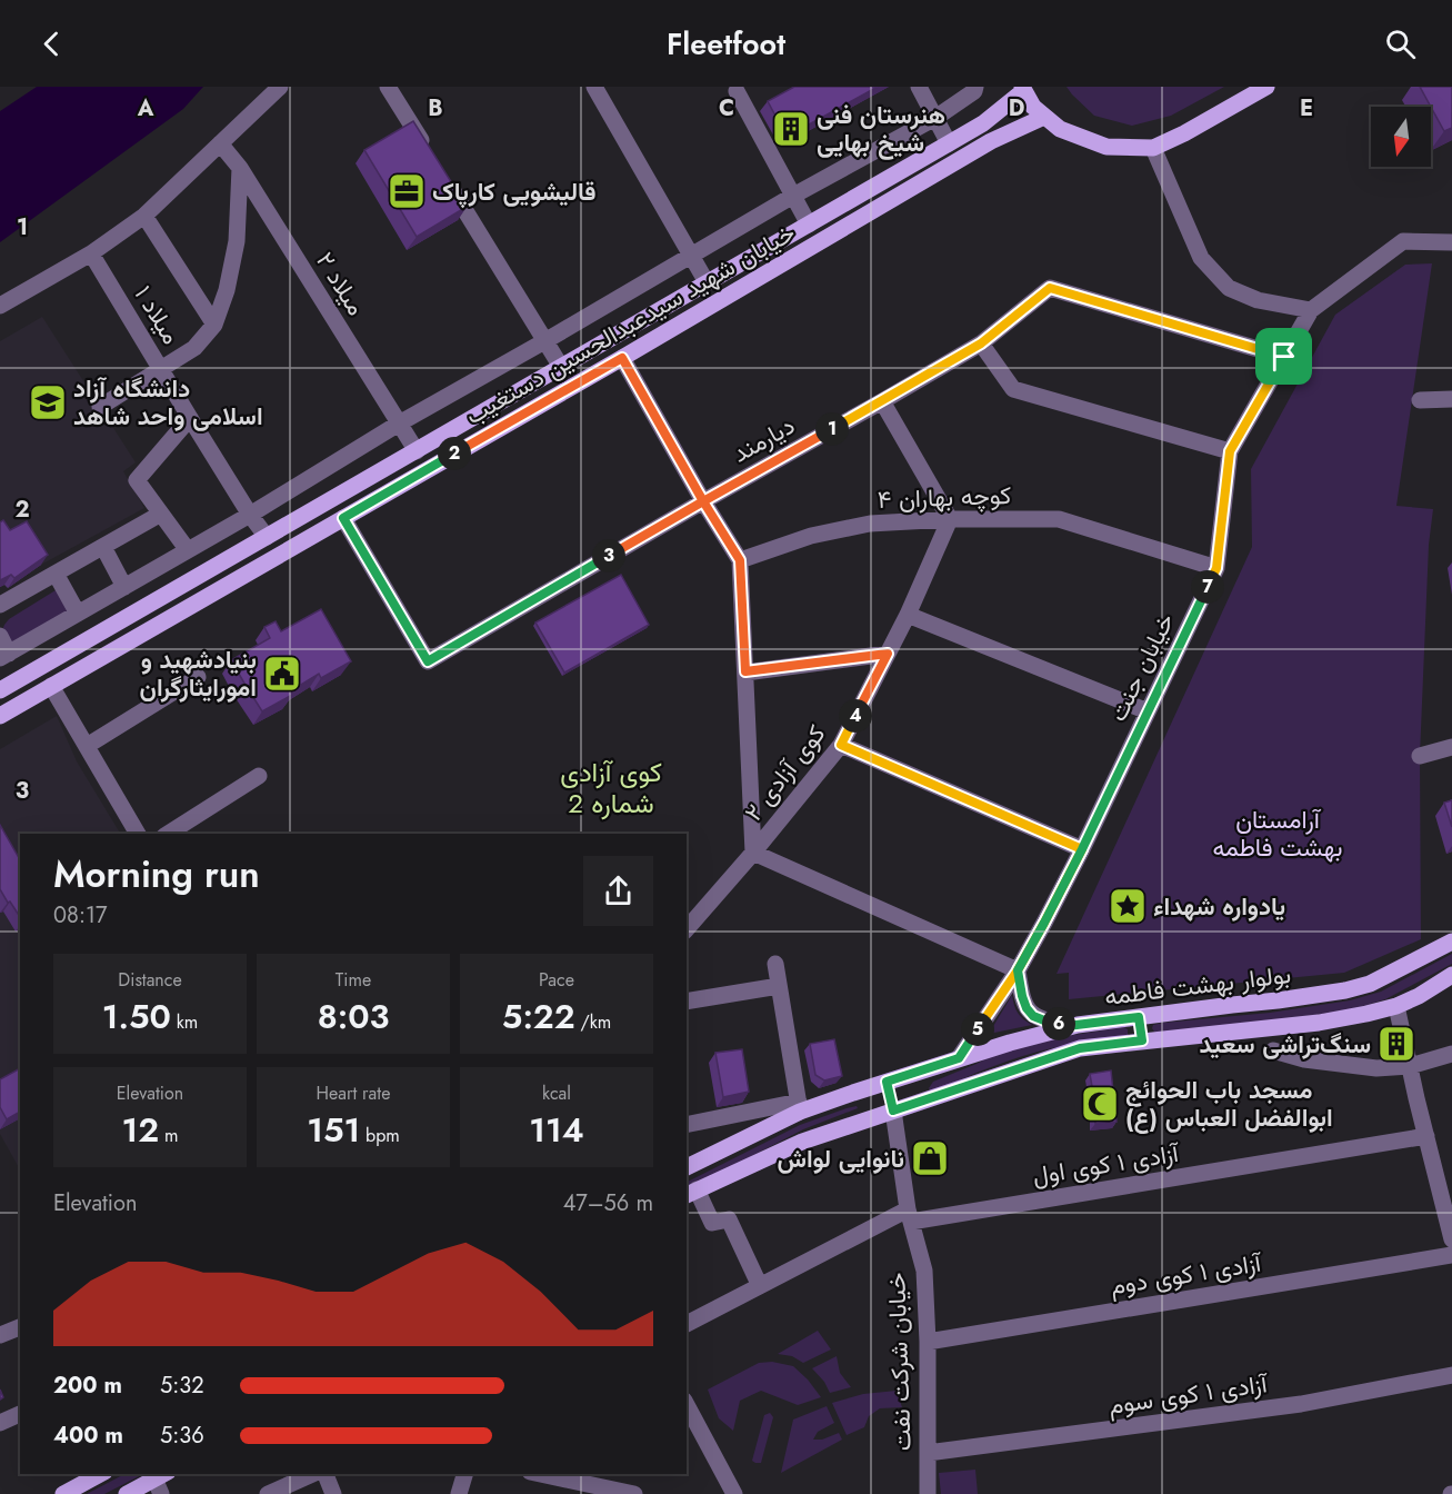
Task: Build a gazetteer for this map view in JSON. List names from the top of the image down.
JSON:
{
  "streets": {
    "main road": ["خیابان شهید سیدعبدالحسین دستغیب", "بولوار بهشت فاطمه"],
    "street": [
      "میلاد ۲",
      "میلاد ۱",
      "دیارمند",
      "کوچه بهاران ۴",
      "خیابان جنت",
      "کوی آزادی ۲",
      "آزادی ۱ کوی اول",
      "آزادی ۱ کوی دوم",
      "خیابان شرکت نفت",
      "آزادی ۱ کوی سوم"
    ]
  },
  "crossings": [
    ["میلاد ۲", "خیابان شهید سیدعبدالحسین دستغیب"],
    ["میلاد ۱", "خیابان شهید سیدعبدالحسین دستغیب"],
    ["خیابان شهید سیدعبدالحسین دستغیب", "دیارمند"],
    ["دیارمند", "خیابان جنت"],
    ["کوچه بهاران ۴", "خیابان جنت"],
    ["کوچه بهاران ۴", "کوی آزادی ۲"],
    ["خیابان جنت", "بولوار بهشت فاطمه"],
    ["بولوار بهشت فاطمه", "خیابان شرکت نفت"],
    ["آزادی ۱ کوی اول", "خیابان شرکت نفت"],
    ["آزادی ۱ کوی دوم", "خیابان شرکت نفت"],
    ["خیابان شرکت نفت", "آزادی ۱ کوی سوم"]
  ],
  "districts": ["کوی آزادی شماره 2"],
  "parks": ["آرامستان بهشت فاطمه"],
  "places": {
    "building": ["هنرستان فنی شیخ بهایی", "سنگ‌تراشی سعید"],
    "office": ["قالیشویی کارپاک"],
    "school or university": ["دانشگاه آزاد اسلامی واحد شاهد"],
    "public building": ["بنیادشهید و امورایثارگران"],
    "place": ["یادواره شهداء"],
    "mosque": ["مسجد باب الحوائج ابوالفضل العباس (ع)"],
    "shop": ["نانوایی لواش"]
  },
  "north": "bottom",
  "page": {
    "header": "Fleetfoot",
    "pins": [
      "1",
      "2",
      "3",
      "7",
      "4",
      "6",
      "5"
    ],
    "heading": ["Morning run", "08:17"],
    "stats": [
      ["Distance", "1.50 km"],
      ["Time", "8:03"],
      ["Pace", "5:22 /km"],
      ["Elevation", "12 m"],
      ["Heart rate", "151 bpm"],
      ["kcal", "114"]
    ],
    "chart": ["Elevation", "47–56 m"],
    "list": [
      {
        "name": "200 m",
        "note": "5:32"
      },
      {
        "name": "400 m",
        "note": "5:36"
      }
    ]
  },
  "grid": {
    "columns": [
      "A",
      "B",
      "C",
      "D",
      "E"
    ],
    "rows": ["1", "2", "3"]
  }
}
